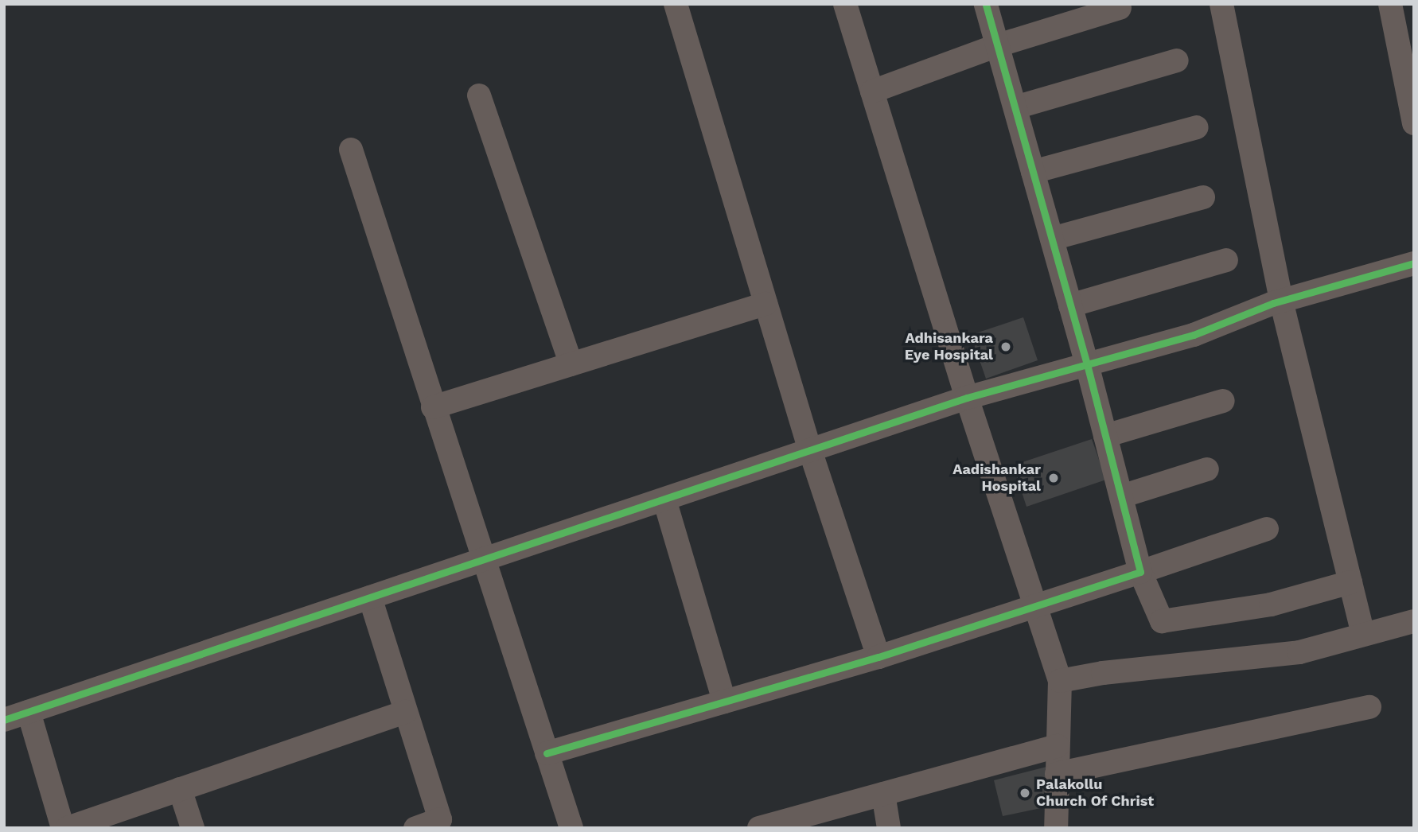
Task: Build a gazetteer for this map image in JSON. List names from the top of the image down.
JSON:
{
  "places": ["Adhisankara Eye Hospital", "Aadishankar Hospital", "Palakollu Church Of Christ"]
}
